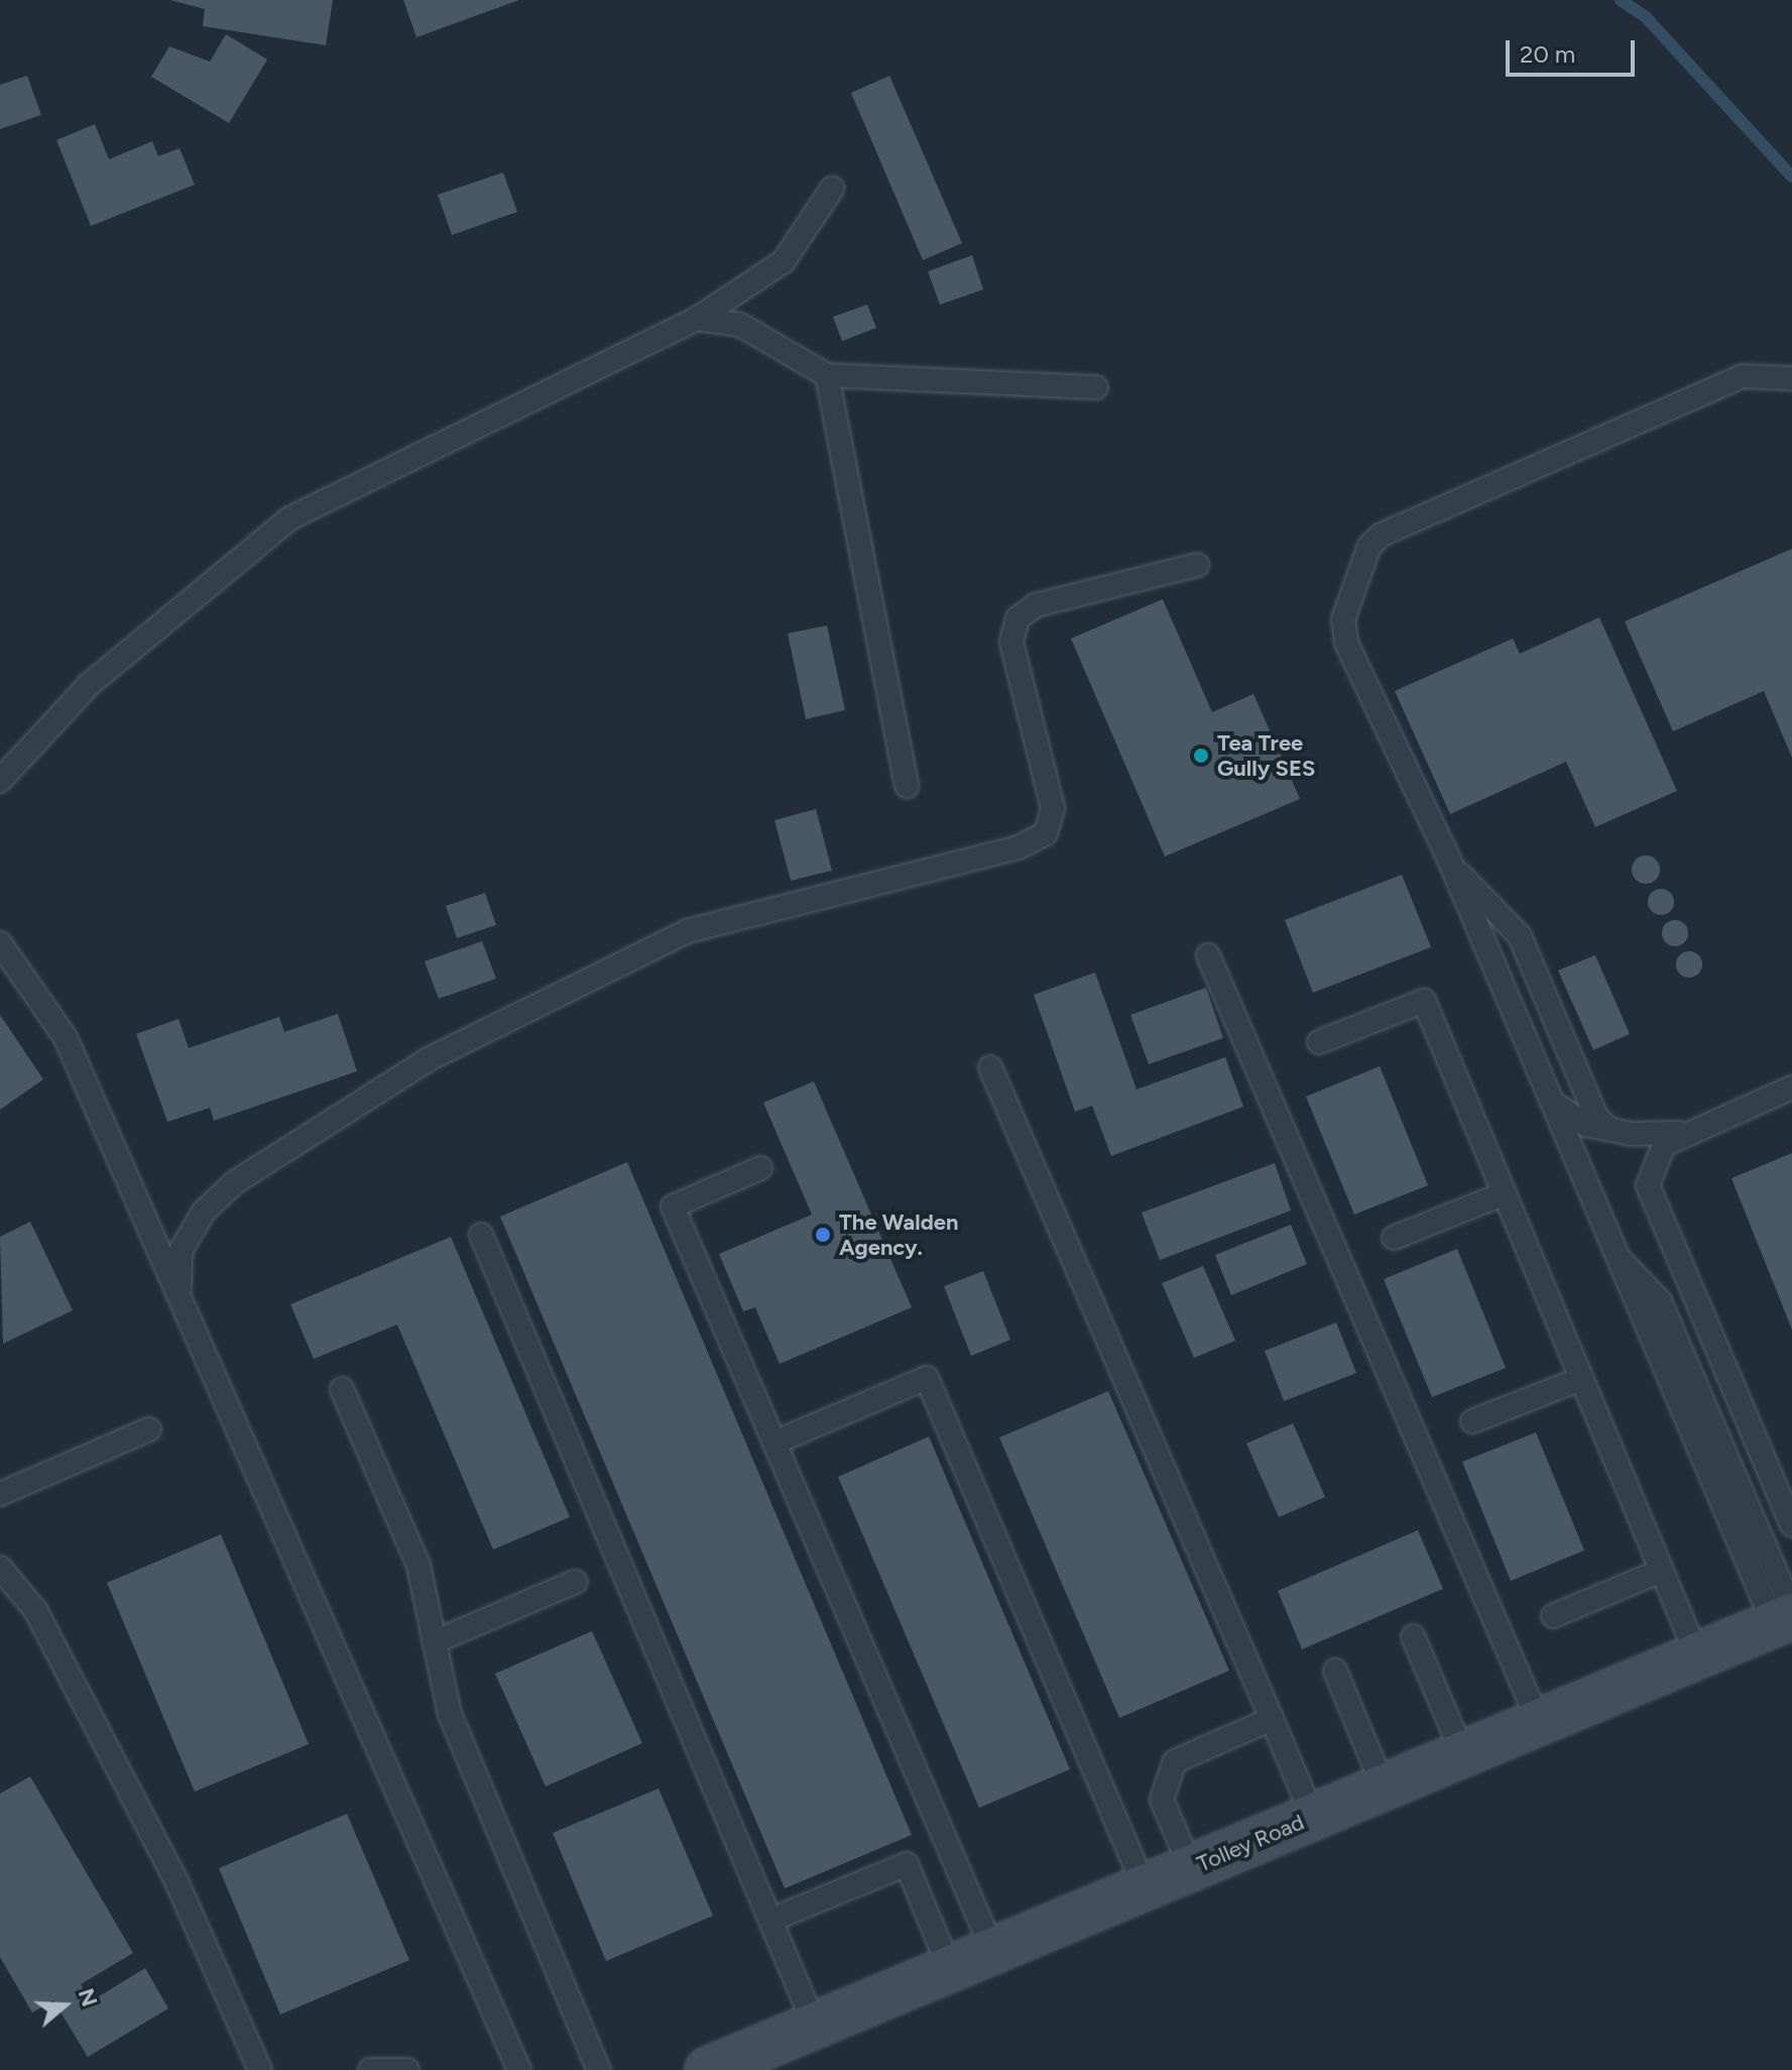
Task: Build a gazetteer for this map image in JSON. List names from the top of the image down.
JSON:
{
  "streets": {
    "main road": ["Tolley Road"]
  },
  "places": ["Tea Tree Gully SES", "The Walden Agency."],
  "scale_bar": "20 m",
  "north": "right"
}
